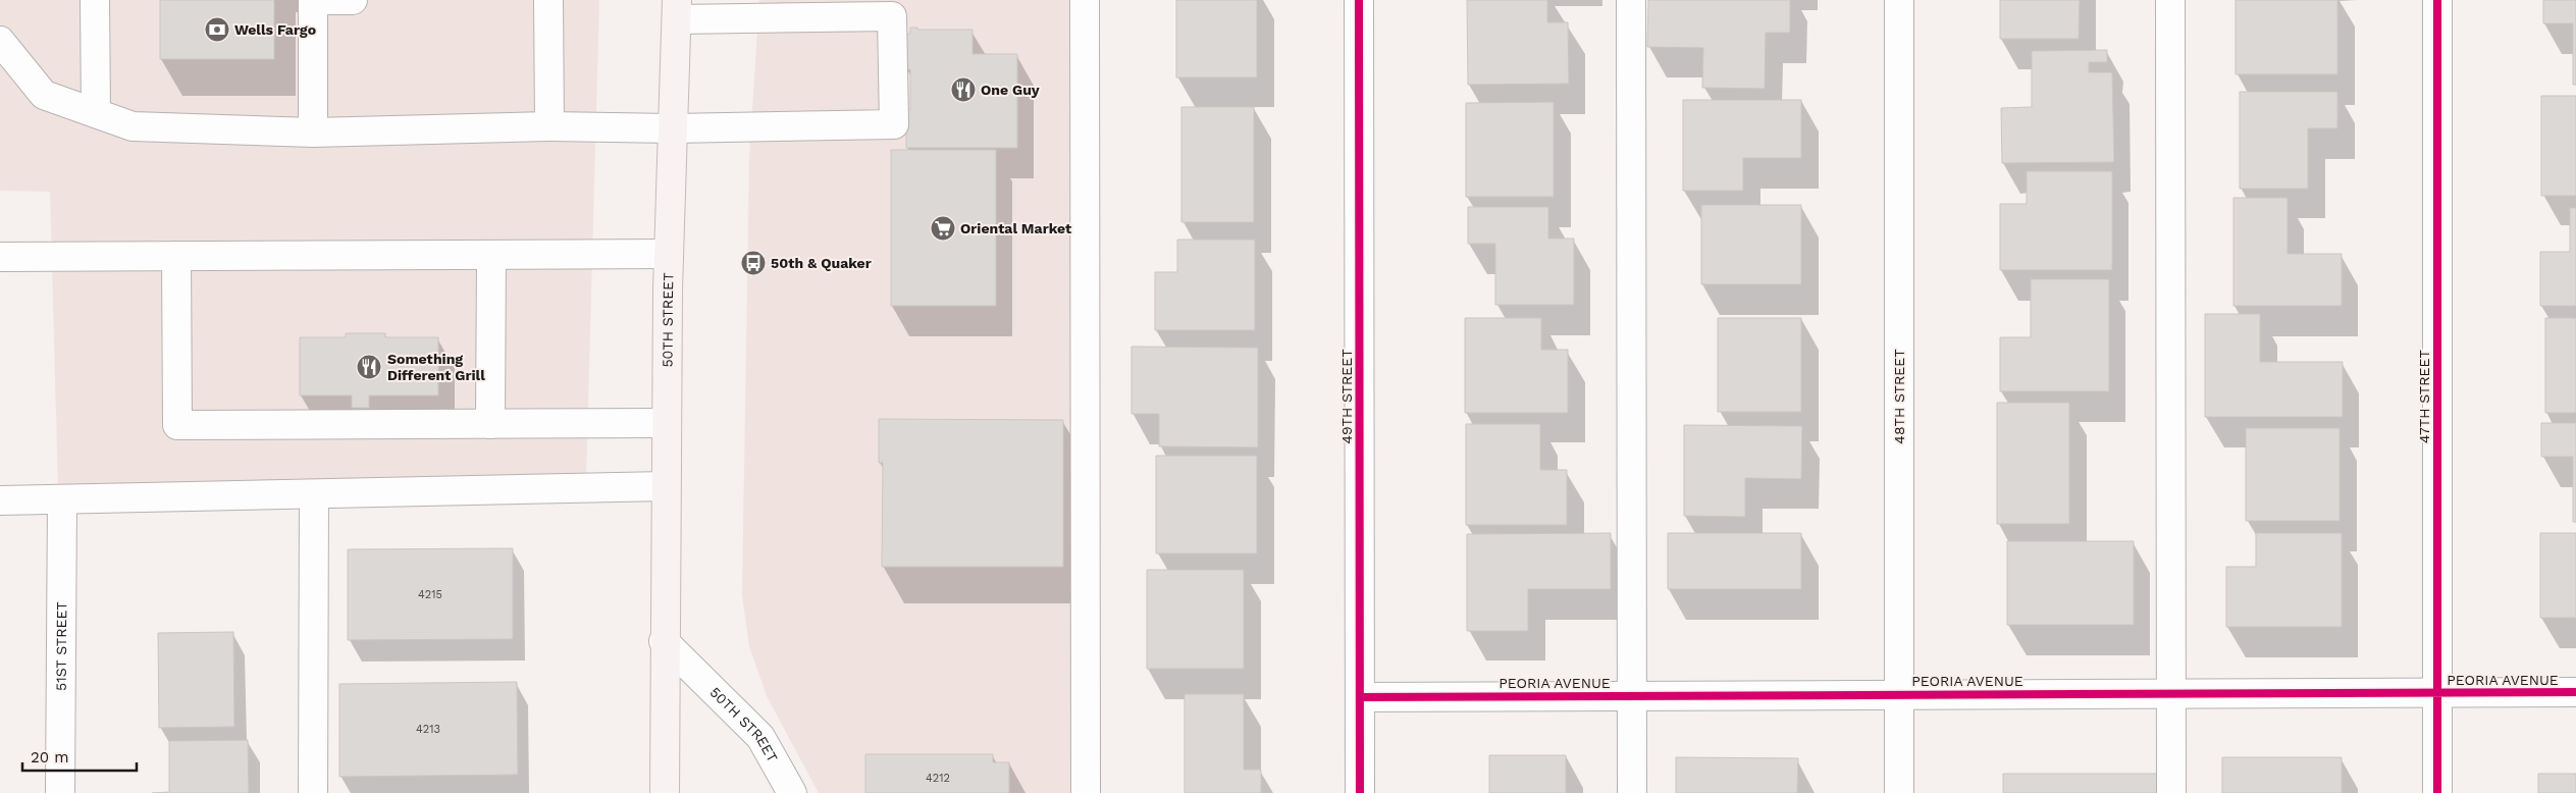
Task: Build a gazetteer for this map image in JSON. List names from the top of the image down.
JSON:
{
  "streets": {
    "main road": ["50TH STREET"],
    "street": [
      "49TH STREET",
      "48TH STREET",
      "47TH STREET",
      "51ST STREET",
      "PEORIA AVENUE"
    ]
  },
  "crossings": [
    ["49TH STREET", "PEORIA AVENUE"],
    ["48TH STREET", "PEORIA AVENUE"],
    ["47TH STREET", "PEORIA AVENUE"]
  ],
  "places": {
    "bank": ["Wells Fargo"],
    "restaurant": ["One Guy", "Something Different Grill"],
    "supermarket": ["Oriental Market"],
    "bus stop": ["50th & Quaker"]
  },
  "house_numbers": ["4215", "4213", "4212"],
  "scale_bar": "20 m"
}
